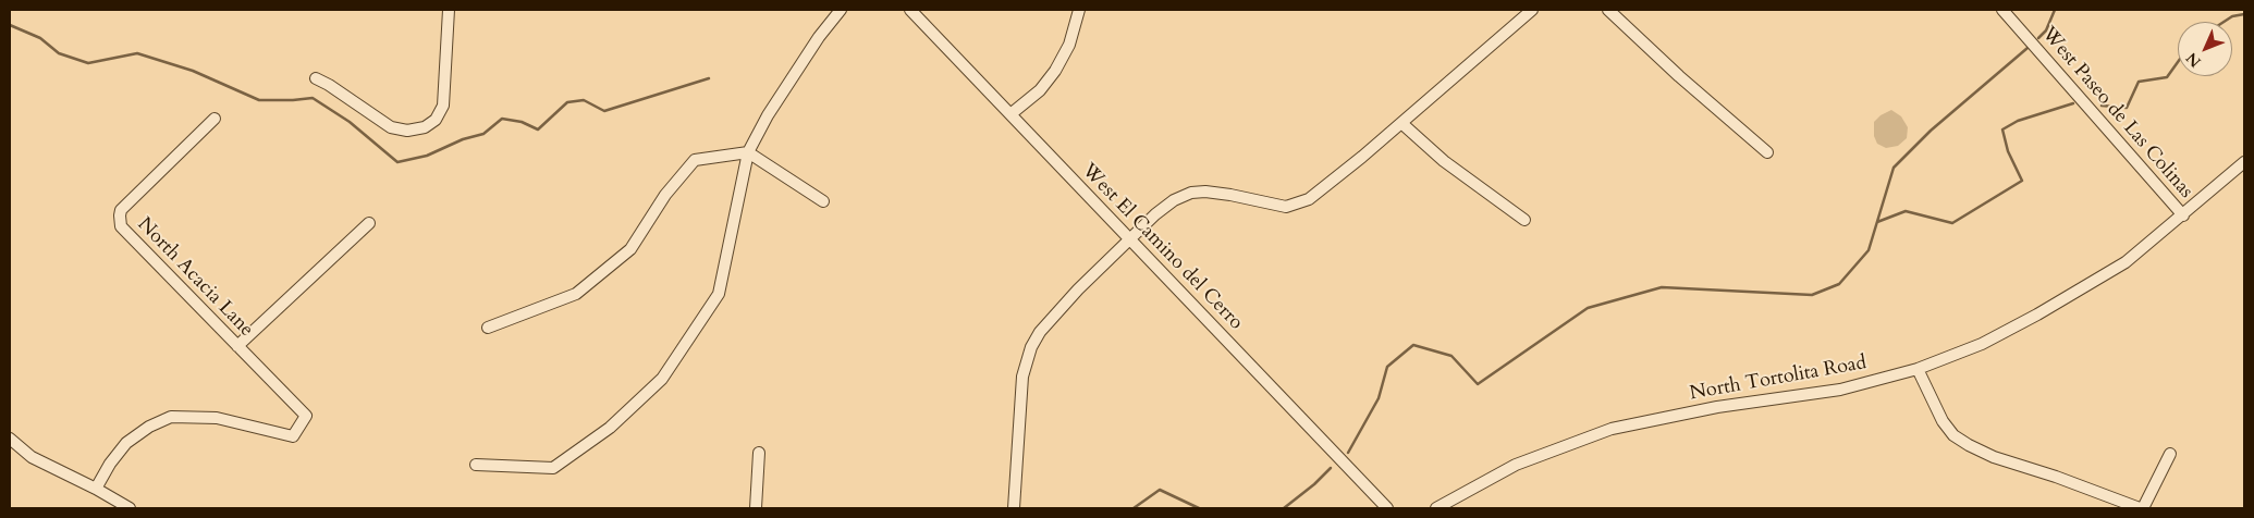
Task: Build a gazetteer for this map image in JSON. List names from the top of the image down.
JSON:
{
  "streets": {
    "street": [
      "West Paseo de Las Colinas",
      "West El Camino del Cerro",
      "North Acacia Lane",
      "North Tortolita Road"
    ]
  },
  "crossings": [
    ["West Paseo de Las Colinas", "North Tortolita Road"]
  ],
  "north": "bottom left"
}
